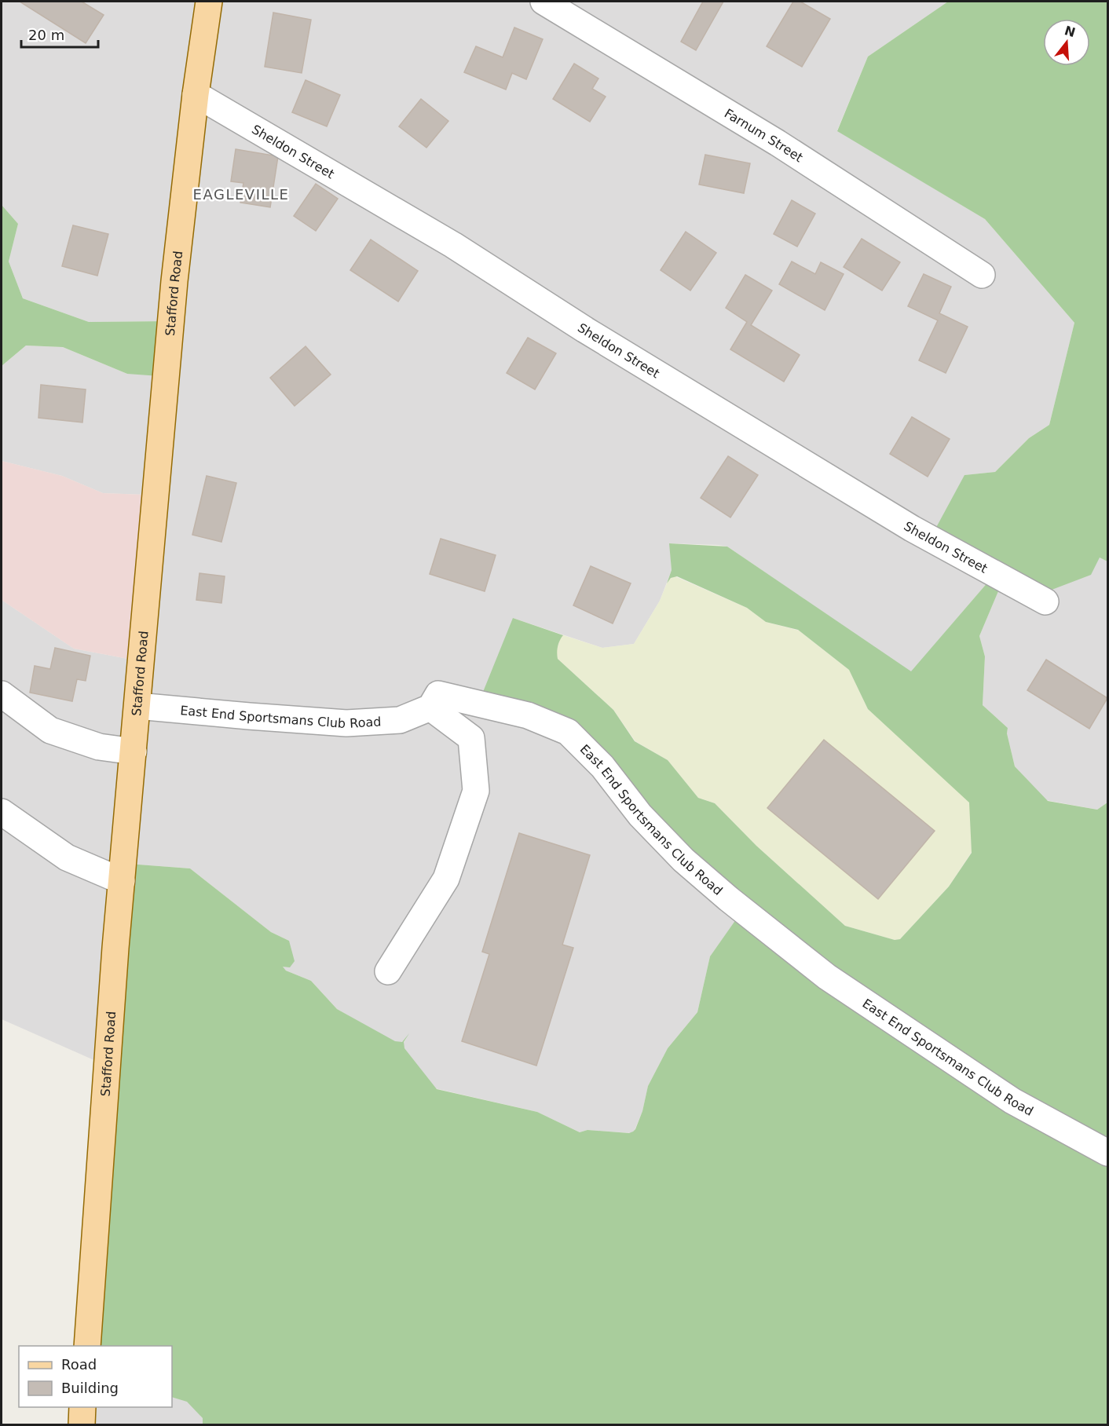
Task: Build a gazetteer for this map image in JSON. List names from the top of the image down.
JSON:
{
  "streets": {
    "main road": ["Stafford Road"],
    "street": ["Farnum Street", "Sheldon Street", "East End Sportsmans Club Road"]
  },
  "crossings": [
    ["Sheldon Street", "Stafford Road"],
    ["Stafford Road", "East End Sportsmans Club Road"]
  ],
  "districts": ["EAGLEVILLE"],
  "legend": ["Road", "Building"],
  "scale_bar": "20 m",
  "north": "top"
}
